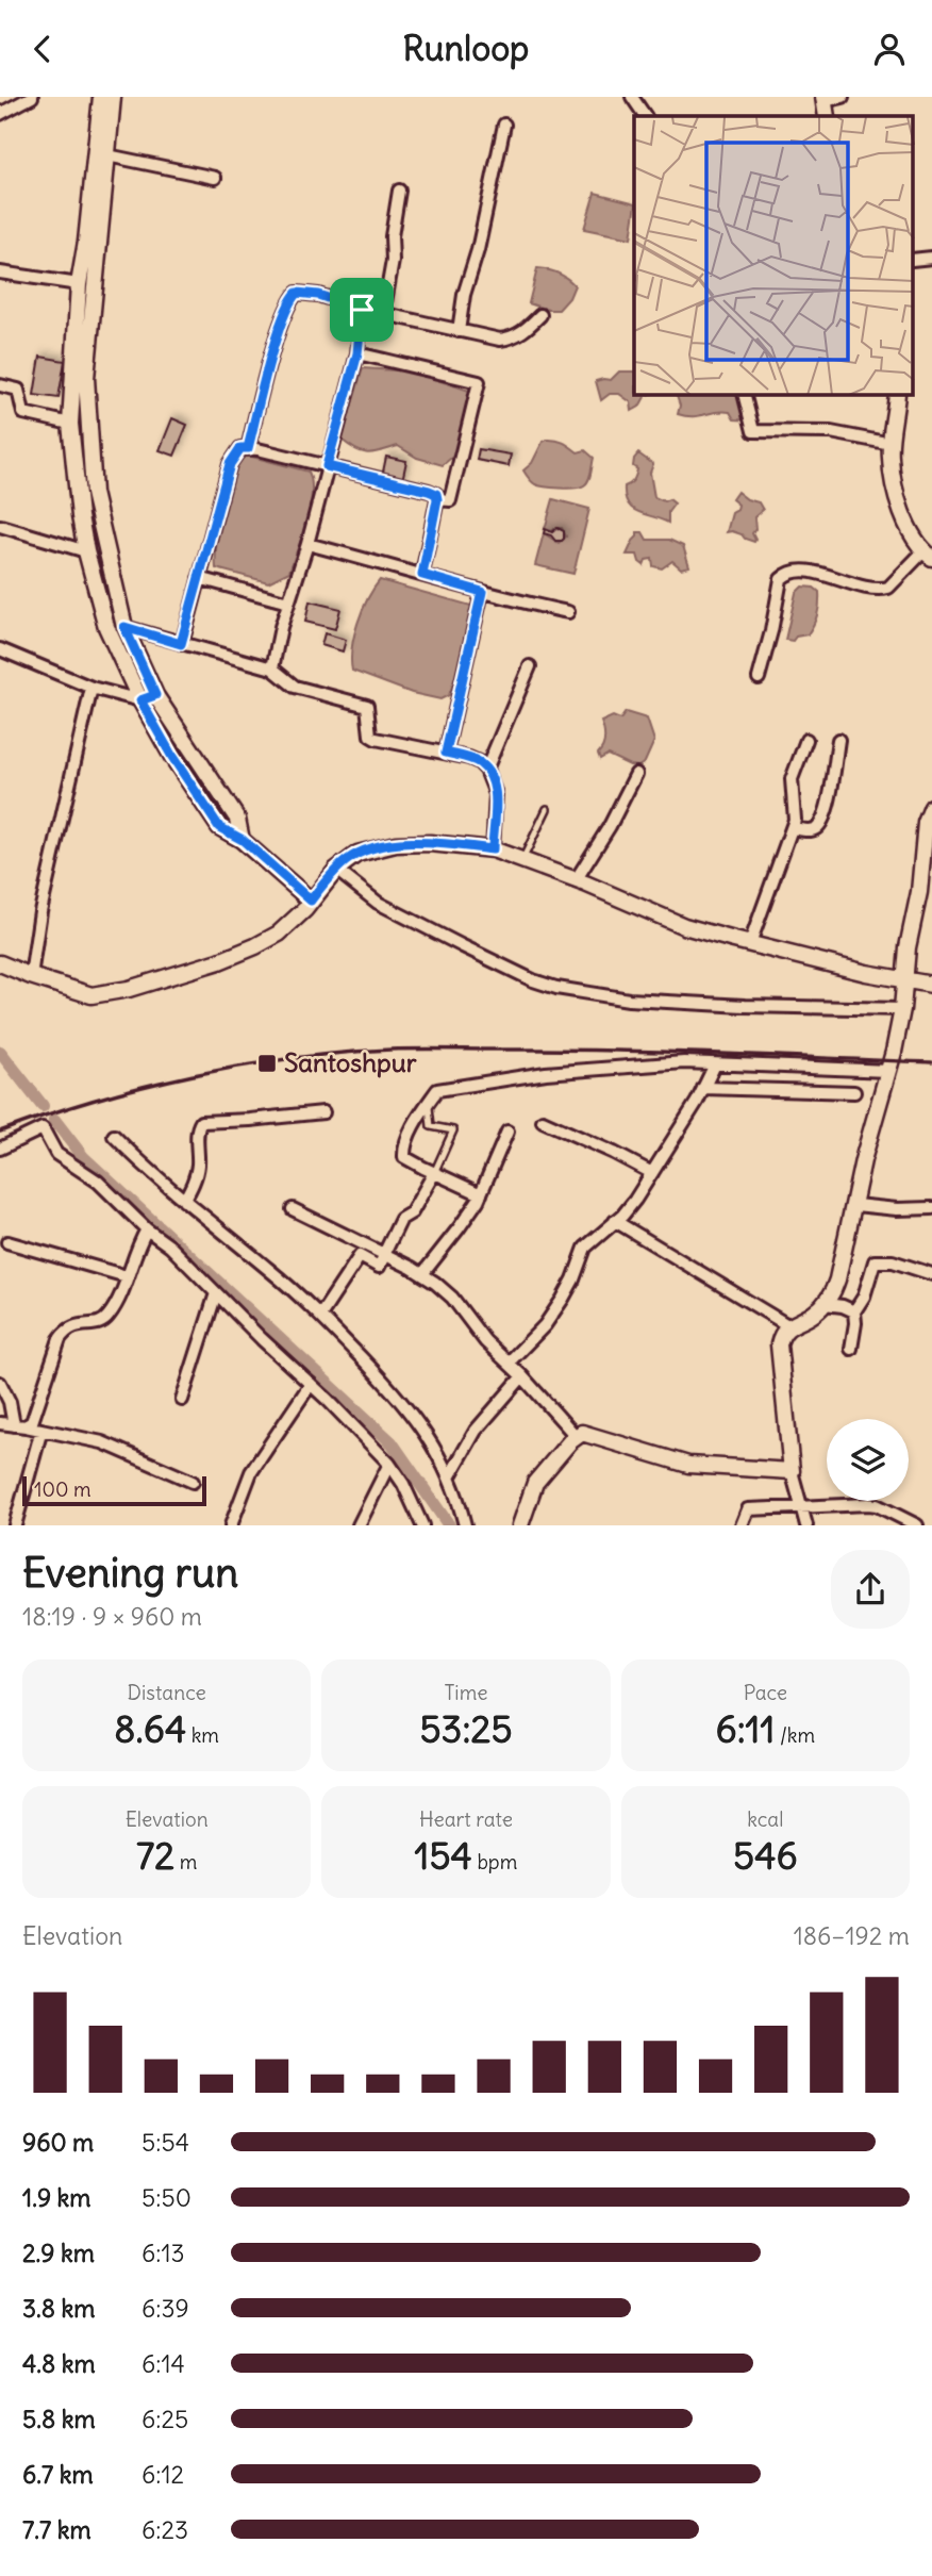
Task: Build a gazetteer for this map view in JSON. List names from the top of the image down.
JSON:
{
  "places": {
    "transit": ["Santoshpur"]
  },
  "scale_bar": "100 m",
  "page": {
    "header": "Runloop",
    "scale": "100 m",
    "heading": ["Evening run", "18:19 · 9 × 960 m"],
    "stats": [
      ["Distance", "8.64 km"],
      ["Time", "53:25"],
      ["Pace", "6:11 /km"],
      ["Elevation", "72 m"],
      ["Heart rate", "154 bpm"],
      ["kcal", "546"]
    ],
    "chart": ["Elevation", "186–192 m"],
    "list": [
      {
        "name": "960 m",
        "note": "5:54"
      },
      {
        "name": "1.9 km",
        "note": "5:50"
      },
      {
        "name": "2.9 km",
        "note": "6:13"
      },
      {
        "name": "3.8 km",
        "note": "6:39"
      },
      {
        "name": "4.8 km",
        "note": "6:14"
      },
      {
        "name": "5.8 km",
        "note": "6:25"
      },
      {
        "name": "6.7 km",
        "note": "6:12"
      },
      {
        "name": "7.7 km",
        "note": "6:23"
      }
    ]
  }
}
